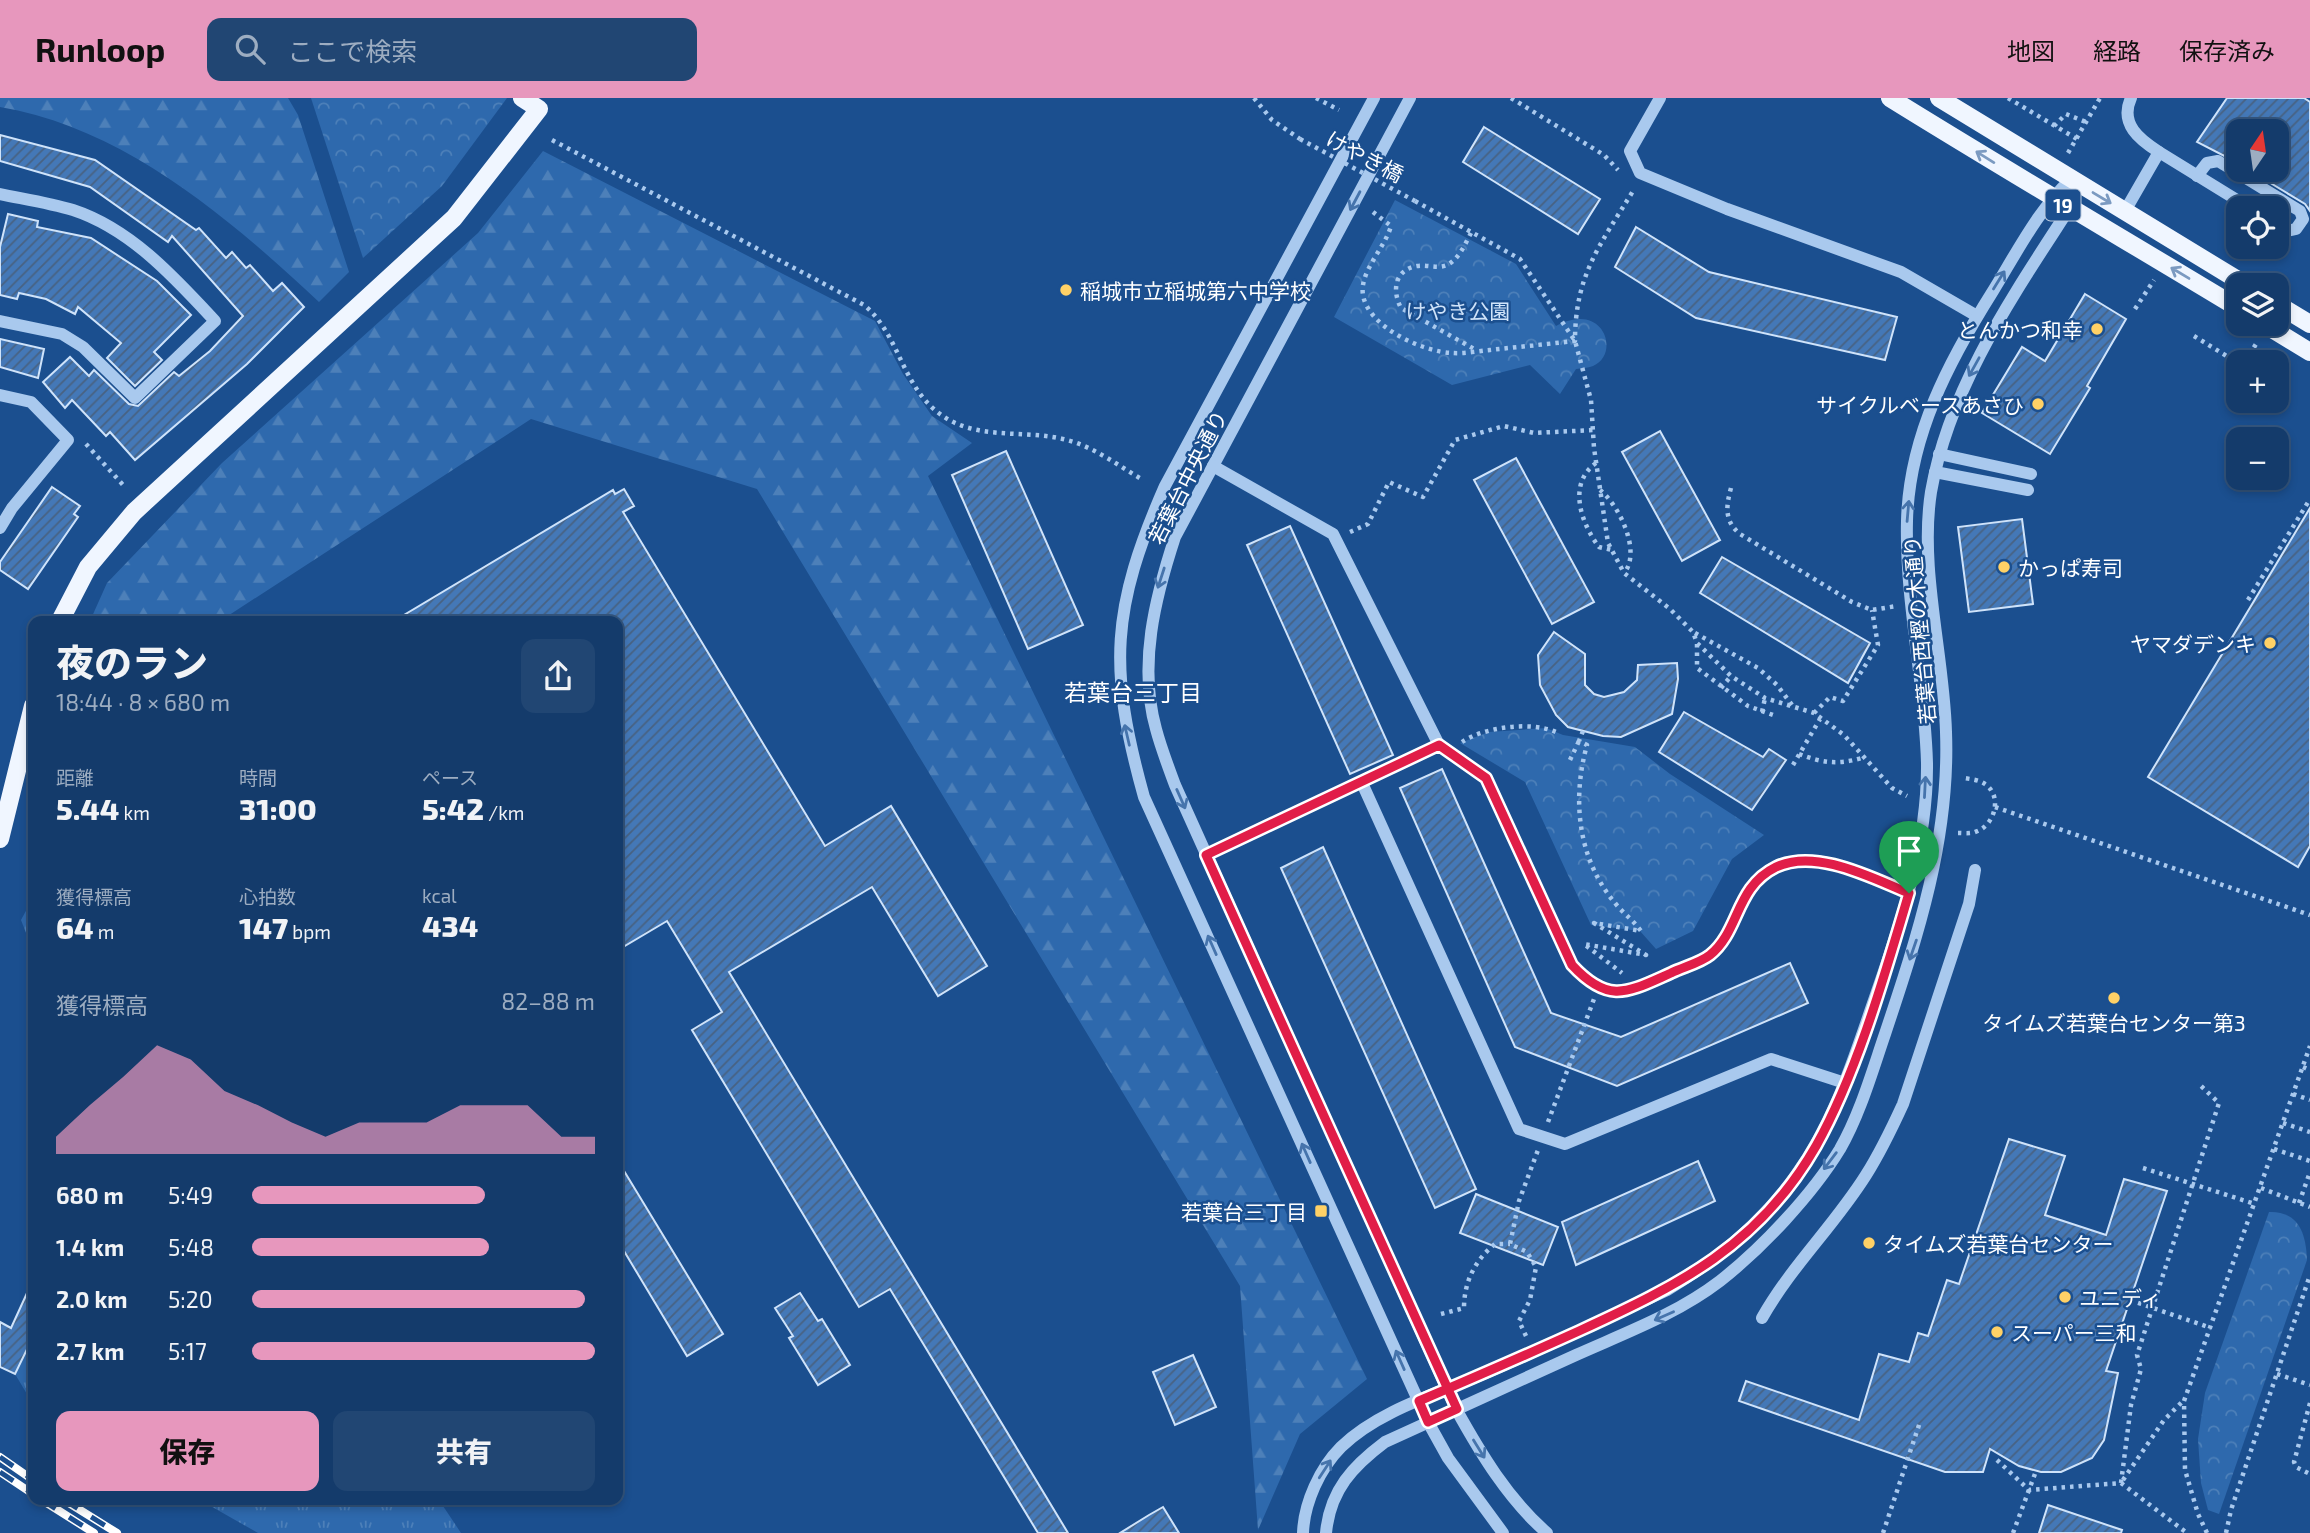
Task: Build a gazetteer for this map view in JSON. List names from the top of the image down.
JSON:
{
  "streets": {
    "main road": ["19"],
    "street": ["若葉台中央通り", "若葉台西樫の木通り"],
    "path": ["けやき橋"]
  },
  "crossings": [
    ["19", "若葉台西樫の木通り"],
    ["若葉台中央通り", "若葉台西樫の木通り"]
  ],
  "districts": ["若葉台三丁目"],
  "parks": ["けやき公園"],
  "places": {
    "other": [
      "稲城市立稲城第六中学校",
      "とんかつ和幸",
      "サイクルベースあさひ",
      "かっぱ寿司",
      "ヤマダデンキ",
      "タイムズ若葉台センター第3",
      "タイムズ若葉台センター",
      "ユニディ",
      "スーパー三和"
    ],
    "transit": ["若葉台三丁目"]
  },
  "north": "top",
  "page": {
    "header": "Runloop",
    "search": "ここで検索",
    "nav": ["地図", "経路", "保存済み"],
    "map_buttons": ["+", "−"],
    "heading": ["夜のラン", "18:44 · 8 × 680 m"],
    "stats": [
      ["距離", "5.44 km"],
      ["時間", "31:00"],
      ["ペース", "5:42 /km"],
      ["獲得標高", "64 m"],
      ["心拍数", "147 bpm"],
      ["kcal", "434"]
    ],
    "chart": ["獲得標高", "82–88 m"],
    "list": [
      {
        "name": "680 m",
        "note": "5:49"
      },
      {
        "name": "1.4 km",
        "note": "5:48"
      },
      {
        "name": "2.0 km",
        "note": "5:20"
      },
      {
        "name": "2.7 km",
        "note": "5:17"
      }
    ],
    "buttons": ["保存", "共有"]
  }
}
